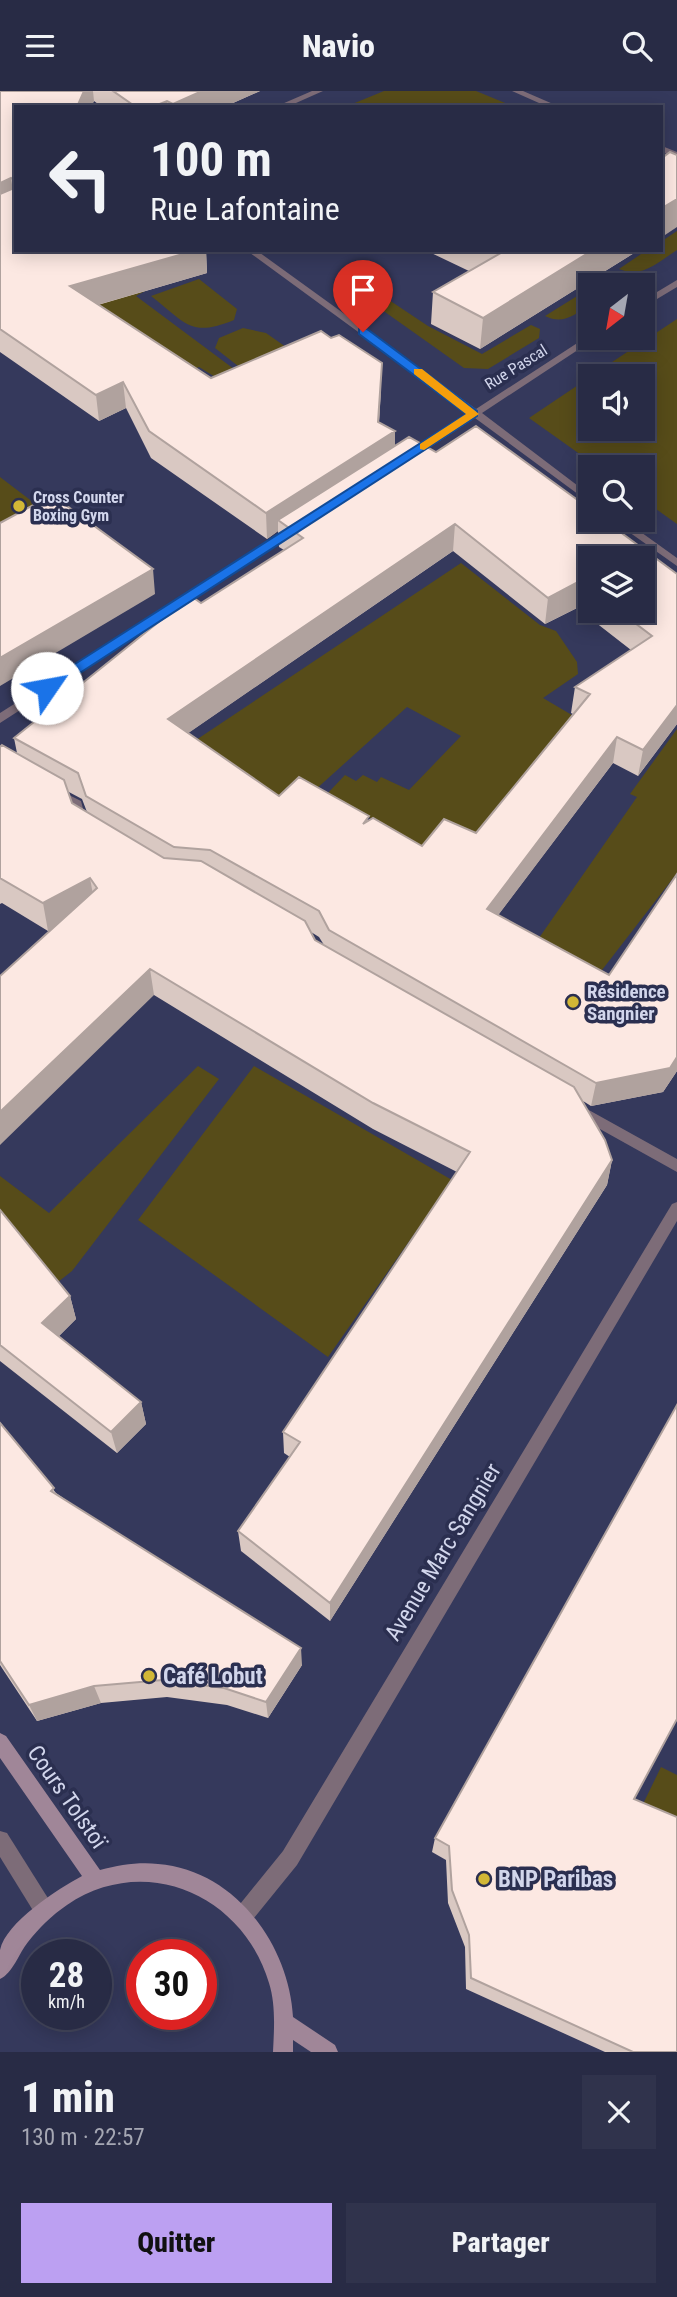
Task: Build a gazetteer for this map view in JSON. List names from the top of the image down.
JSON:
{
  "streets": {
    "main road": ["Cours Tolstoï"],
    "street": ["Rue Pascal", "Avenue Marc Sangnier"]
  },
  "places": [
    "Cross Counter Boxing Gym",
    "Résidence Sangnier",
    "Café Lobut",
    "BNP Paribas"
  ],
  "north": "bottom left",
  "page": {
    "header": "Navio",
    "turn": ["100 m", "Rue Lafontaine"],
    "speed": "28 km/h",
    "limit": "30",
    "heading": ["1 min", "130 m · 22:57"],
    "buttons": ["Quitter", "Partager"]
  }
}
